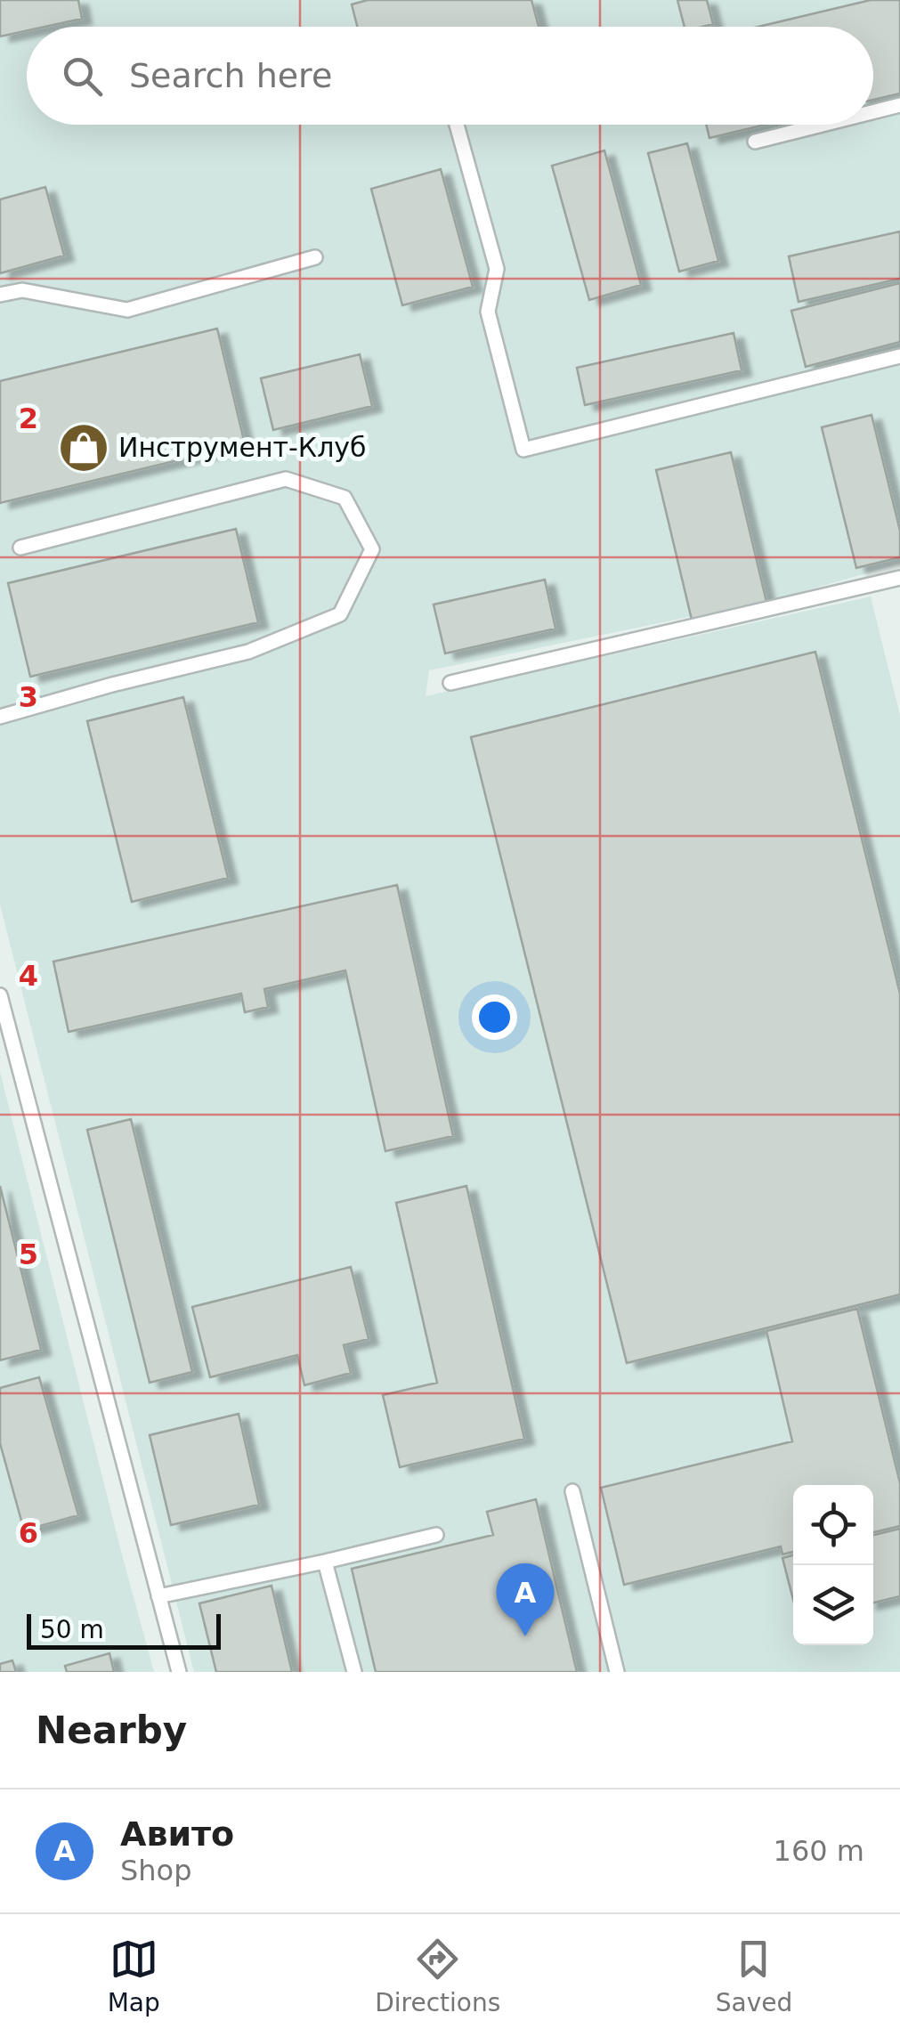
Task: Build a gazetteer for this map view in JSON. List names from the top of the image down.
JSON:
{
  "places": {
    "shop": ["Инструмент-Клуб"]
  },
  "scale_bar": "50 m",
  "page": {
    "search": "Search here",
    "pins": "A",
    "scale": "50 m",
    "heading": "Nearby",
    "list": [
      {
        "mark": "A",
        "name": "Авито",
        "note": "Shop",
        "value": "160 m"
      }
    ],
    "nav": ["Map", "Directions", "Saved"]
  },
  "grid": {
    "rows": [
      "2",
      "3",
      "4",
      "5",
      "6"
    ]
  }
}
